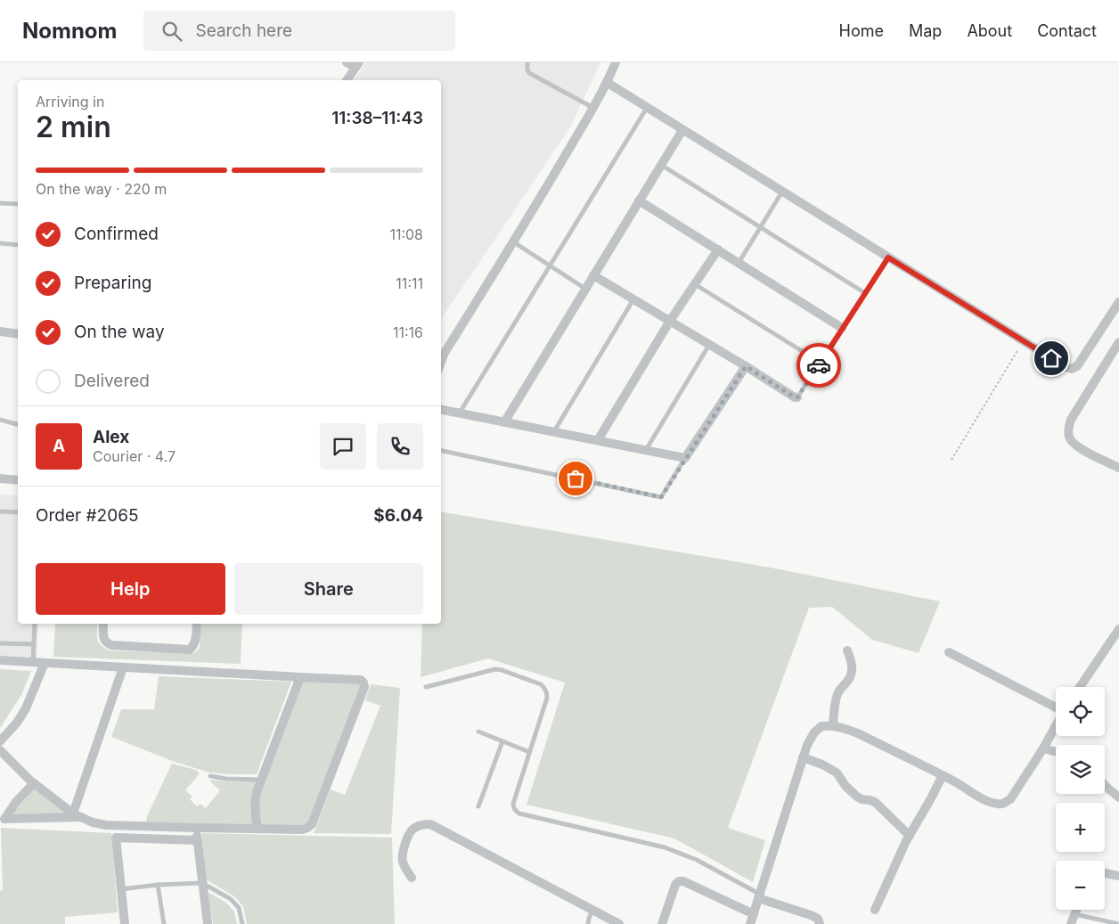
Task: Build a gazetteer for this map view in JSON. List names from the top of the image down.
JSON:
{
  "page": {
    "header": "Nomnom",
    "search": "Search here",
    "nav": [
      "Home",
      "Map",
      "About",
      "Contact"
    ],
    "heading": ["2 min", "Arriving in", "11:38–11:43"],
    "panel": [
      "Alex",
      "Courier · 4.7",
      "Order #2065",
      "$6.04"
    ],
    "bar": "On the way · 220 m",
    "list": [
      ["Confirmed", "11:08"],
      ["Preparing", "11:11"],
      ["On the way", "11:16"],
      "Delivered"
    ],
    "round": "A",
    "buttons": ["Help", "Share"],
    "map_buttons": ["+", "−"]
  }
}
